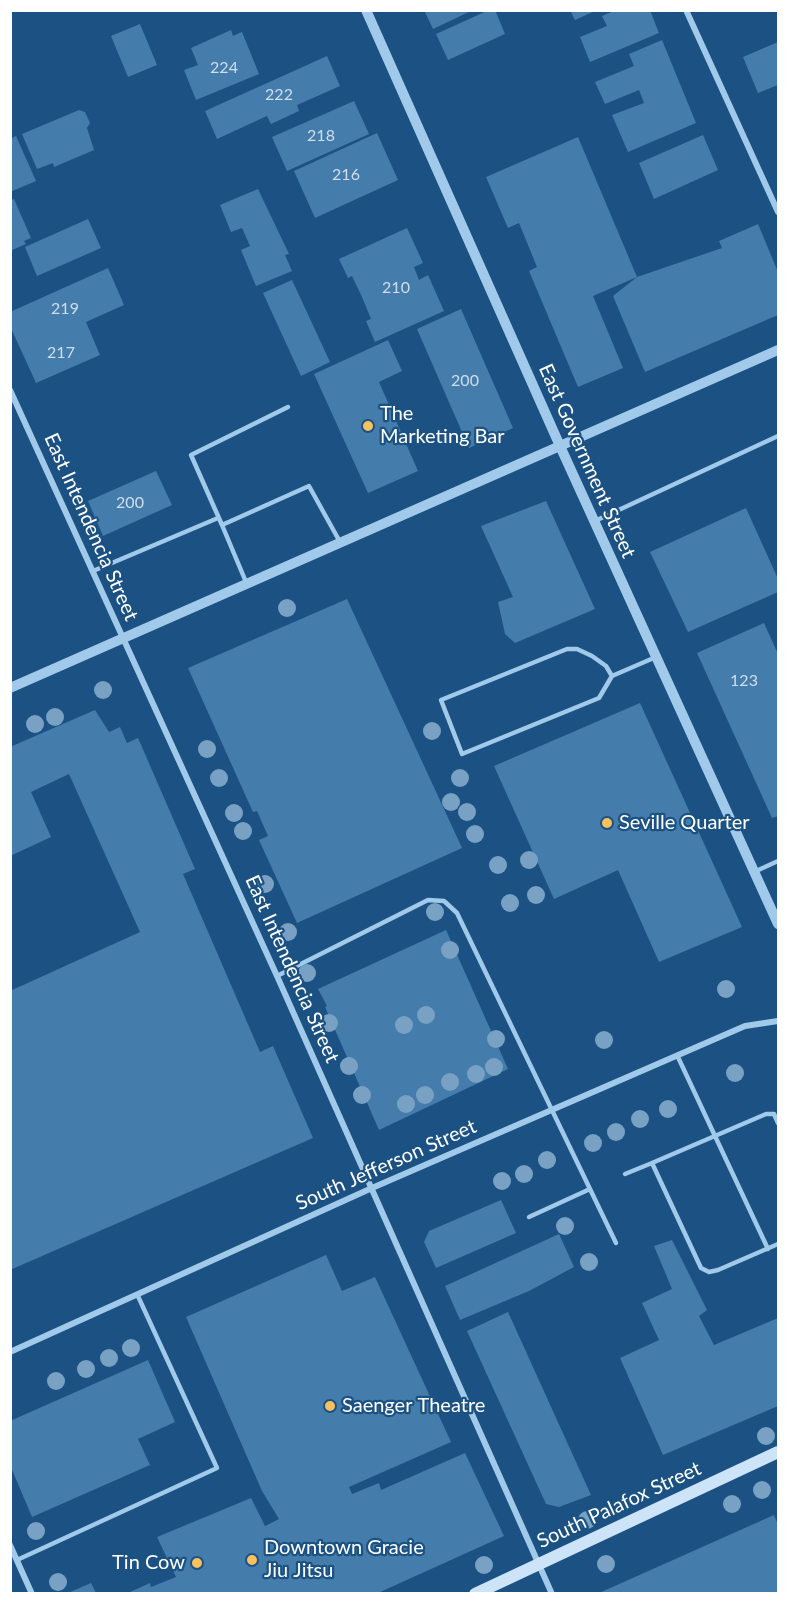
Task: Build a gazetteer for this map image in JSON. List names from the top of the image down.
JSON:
{
  "streets": {
    "main road": ["South Palafox Street"],
    "street": ["East Government Street", "East Intendencia Street", "South Jefferson Street"]
  },
  "crossings": [
    ["East Intendencia Street", "South Jefferson Street"],
    ["East Intendencia Street", "South Palafox Street"]
  ],
  "places": [
    "The Marketing Bar",
    "Seville Quarter",
    "Saenger Theatre",
    "Downtown Gracie Jiu Jitsu",
    "Tin Cow"
  ],
  "house_numbers": [
    "224",
    "222",
    "218",
    "216",
    "210",
    "219",
    "217",
    "200",
    "200",
    "123"
  ]
}
